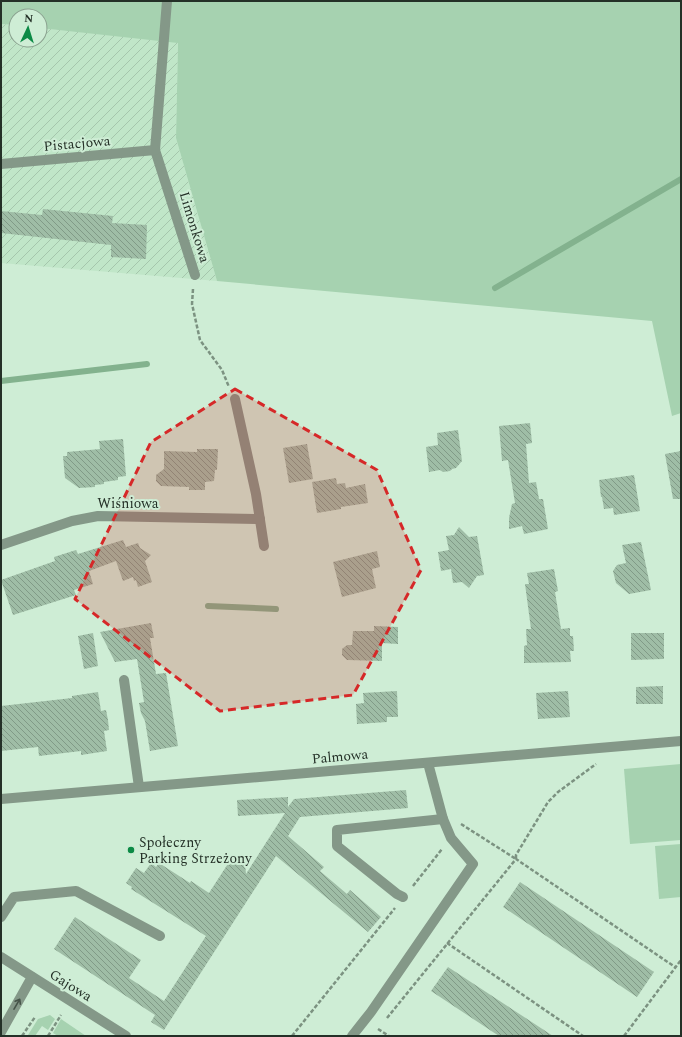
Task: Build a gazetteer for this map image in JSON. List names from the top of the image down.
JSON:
{
  "streets": {
    "street": [
      "Pistacjowa",
      "Limonkowa",
      "Wiśniowa",
      "Palmowa",
      "Gajowa"
    ]
  },
  "crossings": [
    ["Pistacjowa", "Limonkowa"]
  ],
  "places": ["Społeczny Parking Strzeżony"],
  "north": "top"
}
